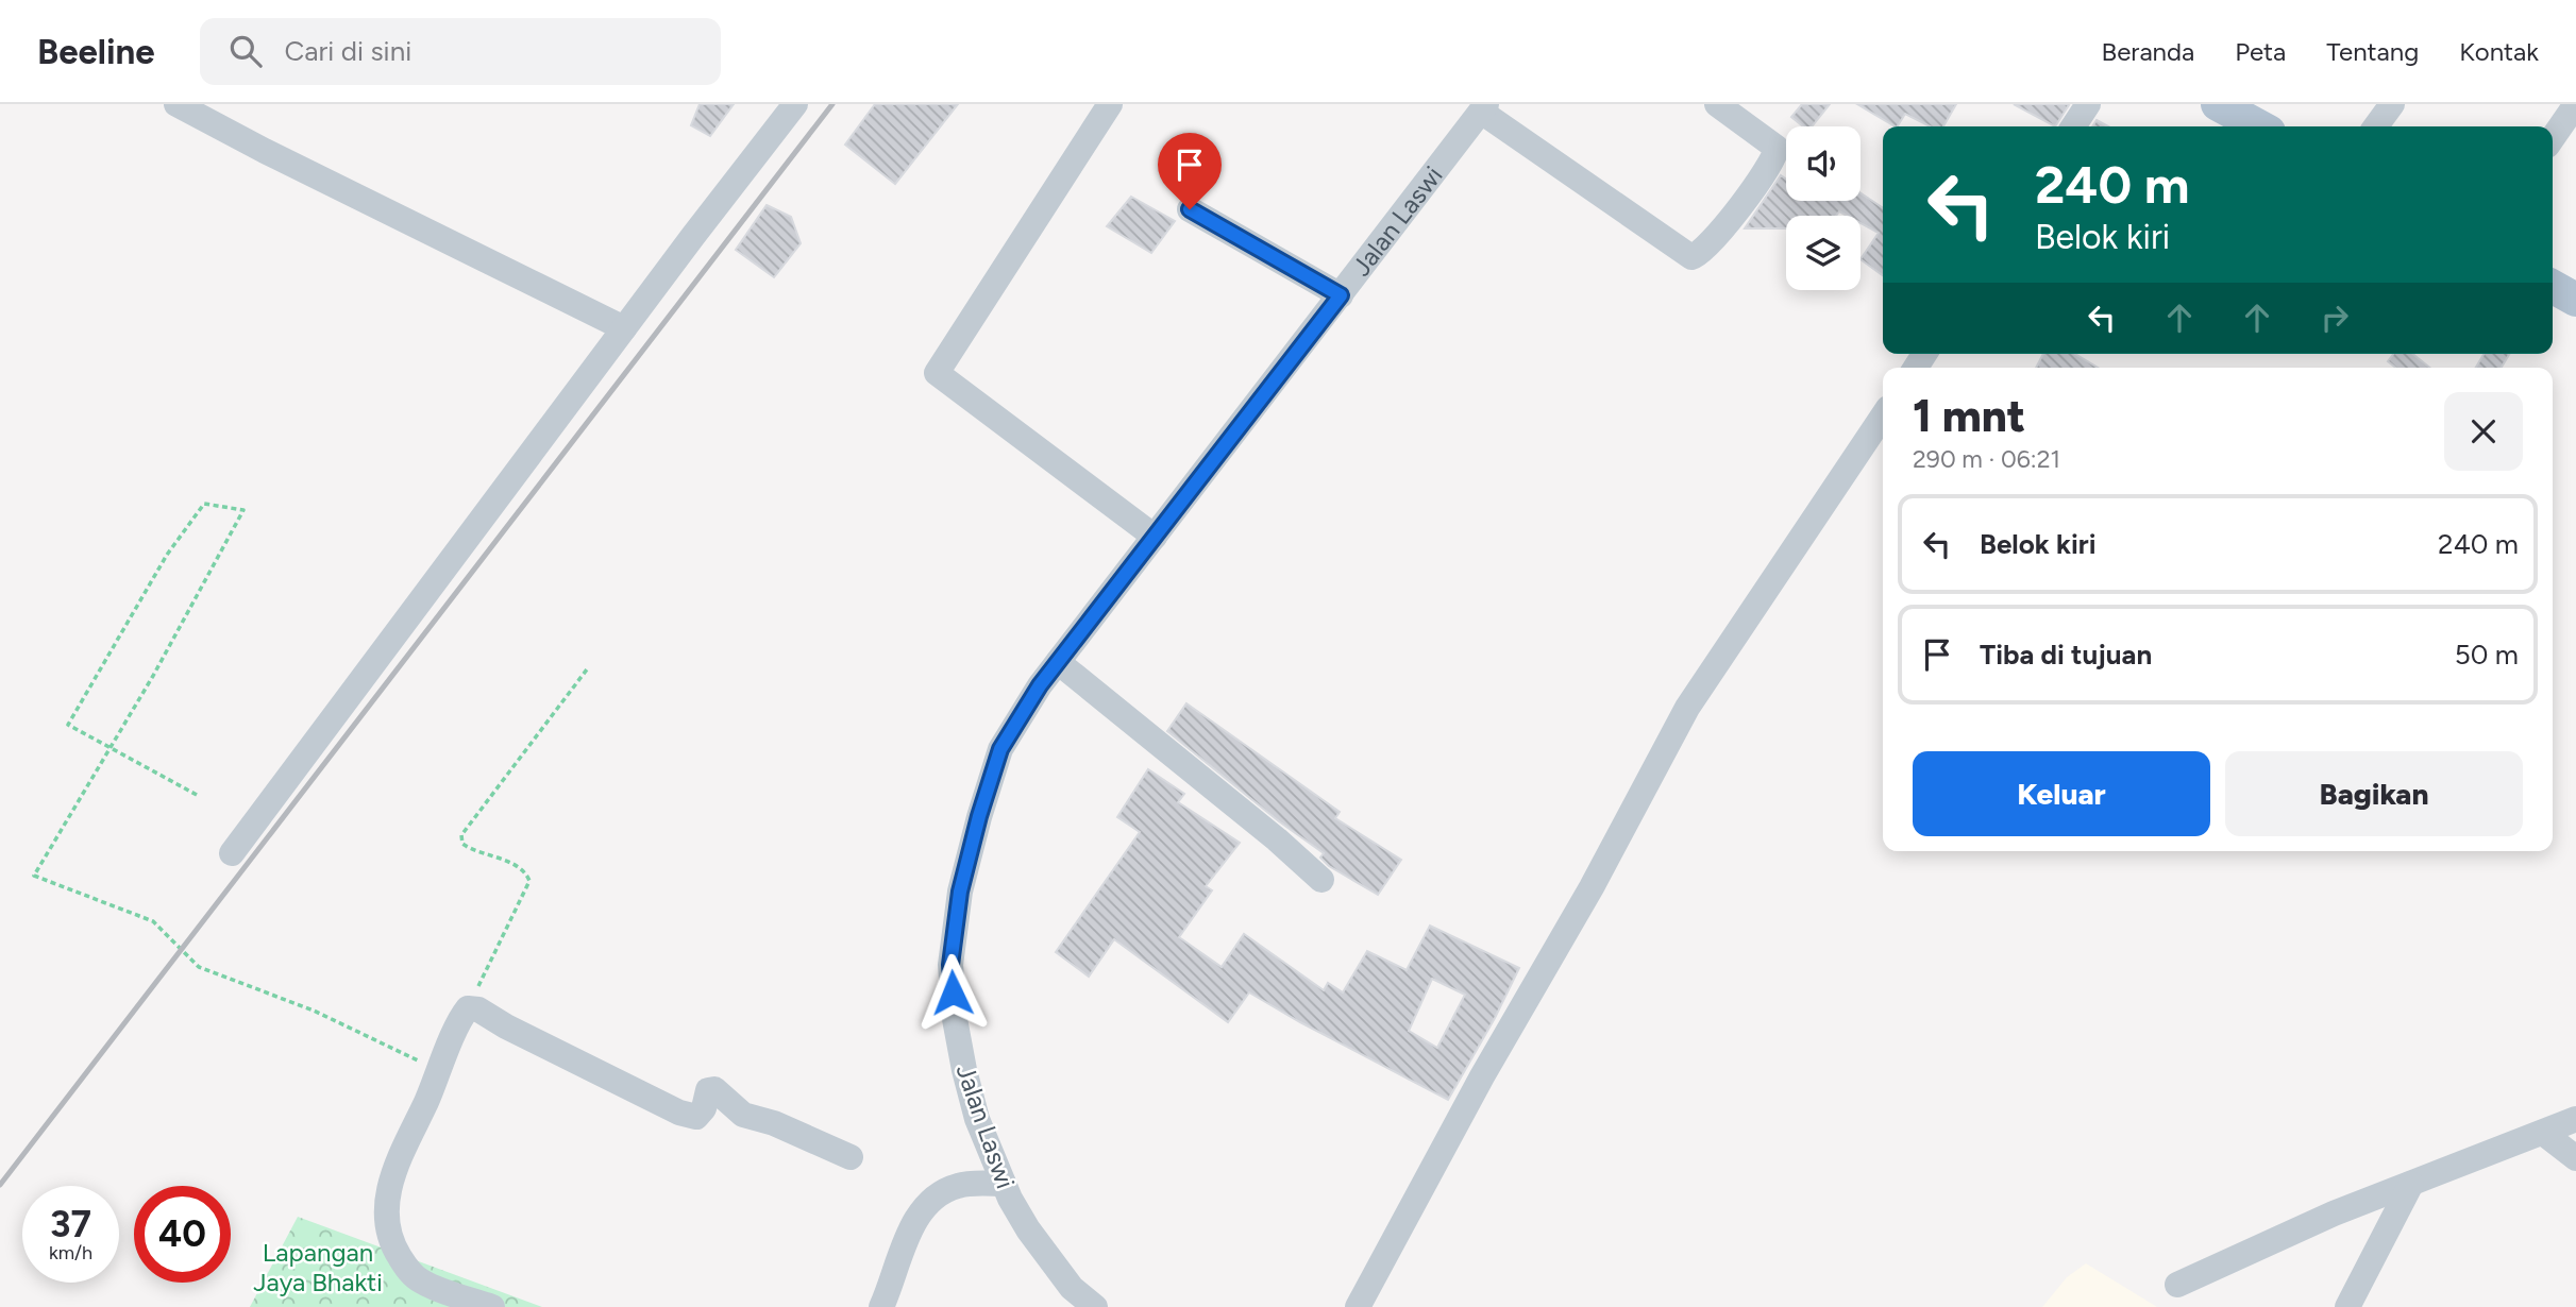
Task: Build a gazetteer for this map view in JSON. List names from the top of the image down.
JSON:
{
  "streets": {
    "street": ["Jalan Laswi"]
  },
  "parks": ["Lapangan Jaya Bhakti"],
  "page": {
    "header": "Beeline",
    "search": "Cari di sini",
    "nav": [
      "Beranda",
      "Peta",
      "Tentang",
      "Kontak"
    ],
    "turn": ["240 m", "Belok kiri"],
    "heading": ["1 mnt", "290 m · 06:21"],
    "list": [
      {
        "name": "Belok kiri",
        "value": "240 m"
      },
      {
        "name": "Tiba di tujuan",
        "value": "50 m"
      }
    ],
    "buttons": ["Keluar", "Bagikan"],
    "speed": "37 km/h",
    "limit": "40"
  }
}
